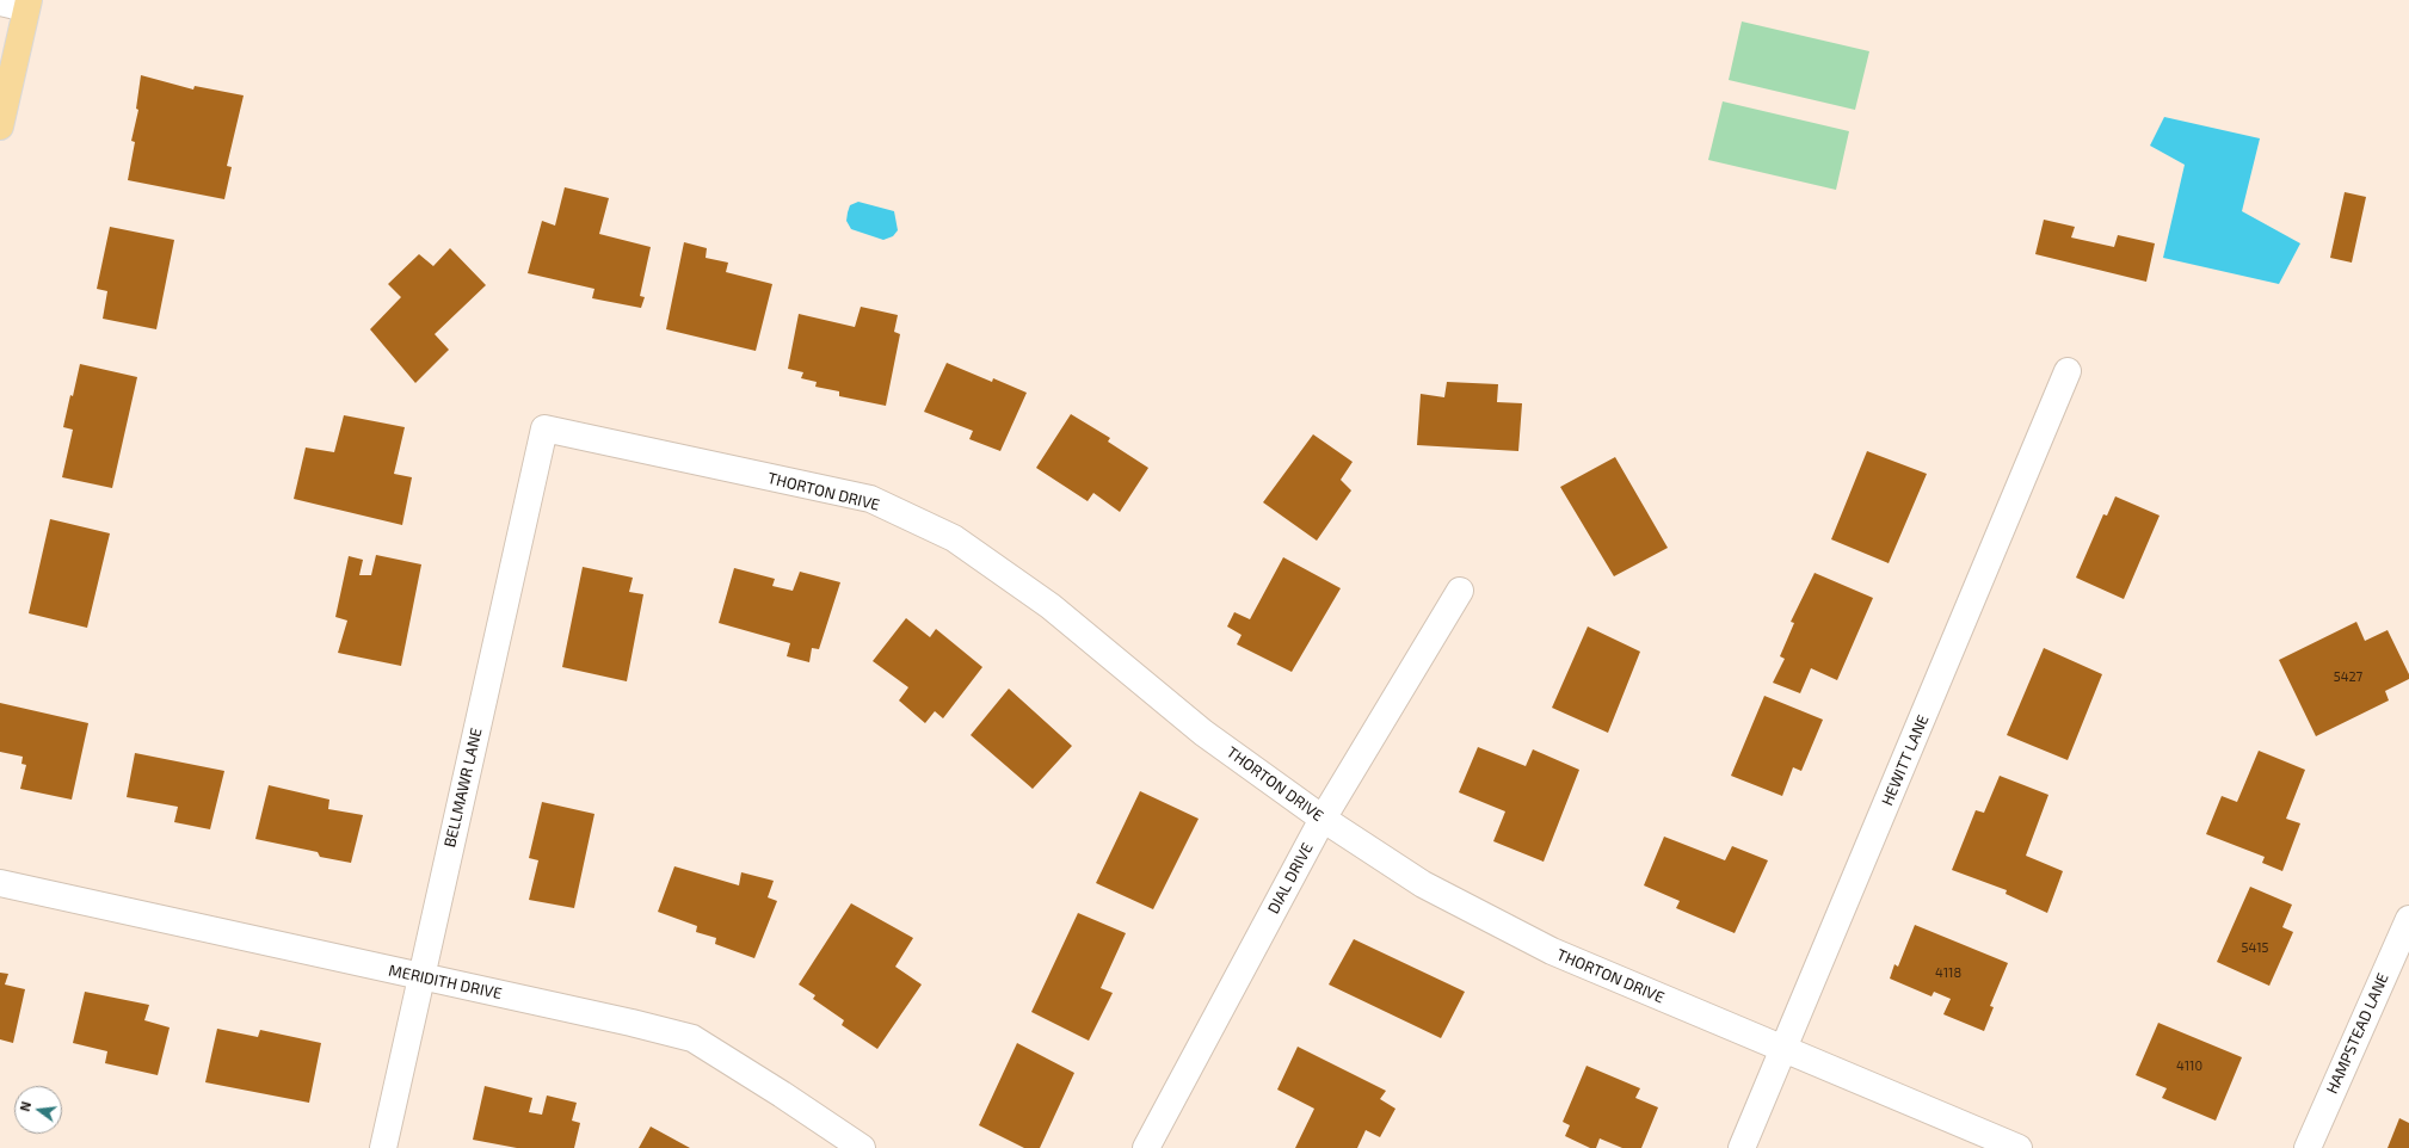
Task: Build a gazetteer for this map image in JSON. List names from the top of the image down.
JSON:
{
  "streets": {
    "street": [
      "THORTON DRIVE",
      "HEWITT LANE",
      "BELLMAWR LANE",
      "DIAL DRIVE",
      "MERIDITH DRIVE",
      "HAMPSTEAD LANE"
    ]
  },
  "crossings": [
    ["THORTON DRIVE", "HEWITT LANE"],
    ["THORTON DRIVE", "BELLMAWR LANE"],
    ["THORTON DRIVE", "DIAL DRIVE"],
    ["BELLMAWR LANE", "MERIDITH DRIVE"]
  ],
  "house_numbers": [
    "5427",
    "5415",
    "4118",
    "4110"
  ],
  "north": "left"
}
